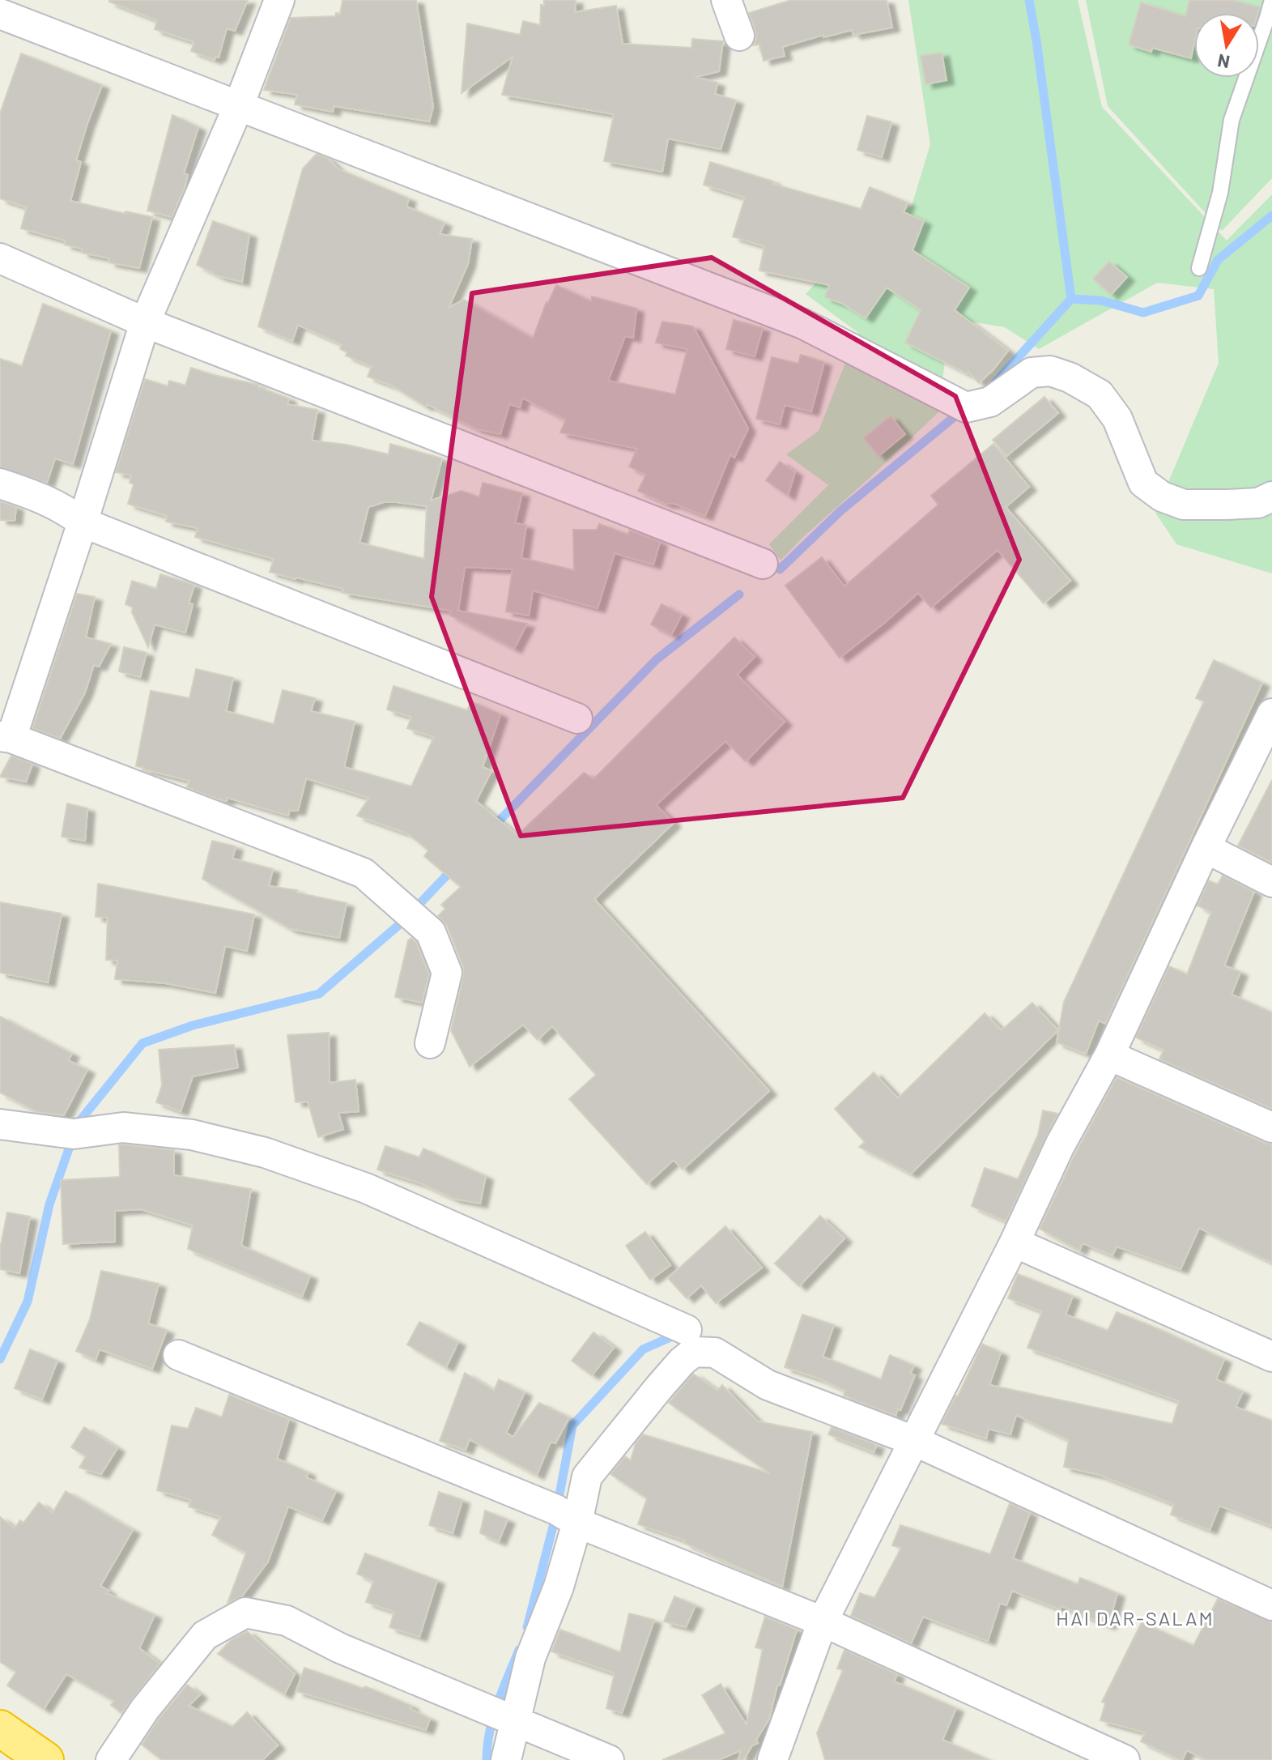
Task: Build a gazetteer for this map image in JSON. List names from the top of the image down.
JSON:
{
  "districts": ["HAI DAR-SALAM"],
  "north": "bottom"
}
